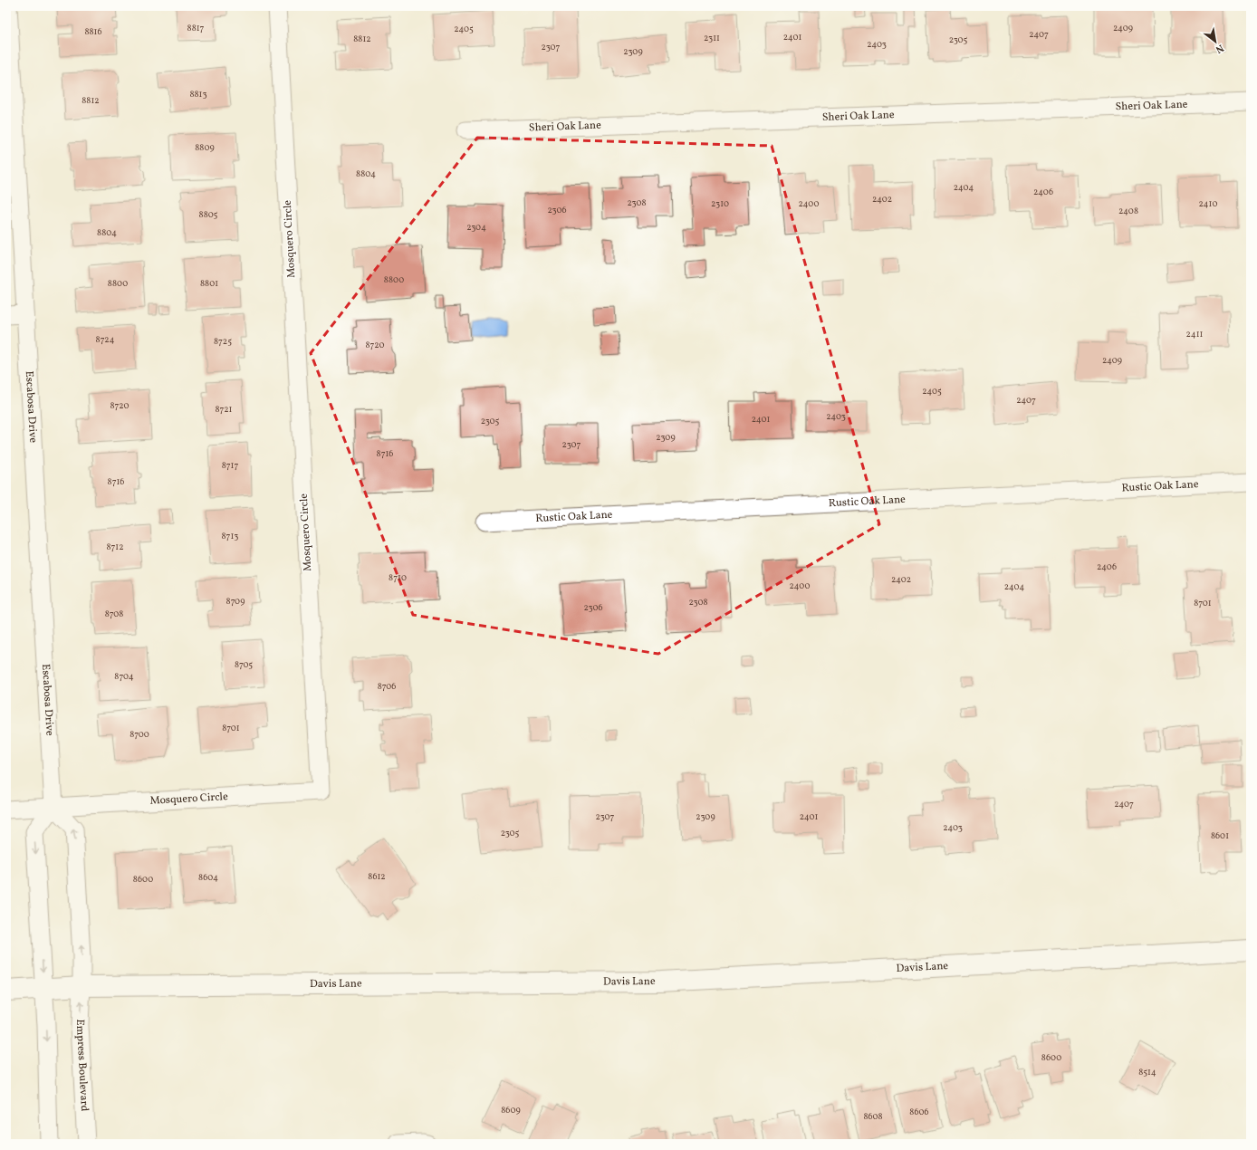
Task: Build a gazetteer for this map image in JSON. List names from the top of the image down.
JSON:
{
  "streets": {
    "street": [
      "Sheri Oak Lane",
      "Mosquero Circle",
      "Escabosa Drive",
      "Rustic Oak Lane",
      "Davis Lane",
      "Empress Boulevard"
    ]
  },
  "crossings": [
    ["Mosquero Circle", "Escabosa Drive"],
    ["Davis Lane", "Empress Boulevard"]
  ],
  "house_numbers": [
    "8817",
    "2409",
    "2405",
    "8816",
    "2407",
    "2401",
    "2311",
    "8812",
    "2305",
    "2403",
    "2307",
    "2309",
    "8813",
    "8812",
    "8809",
    "8804",
    "2404",
    "2406",
    "2402",
    "2308",
    "2310",
    "2400",
    "2410",
    "2306",
    "2408",
    "8805",
    "2304",
    "8804",
    "8800",
    "8800",
    "8801",
    "2411",
    "8724",
    "8725",
    "8720",
    "2409",
    "2405",
    "2407",
    "8720",
    "8721",
    "2403",
    "2401",
    "2305",
    "2309",
    "2307",
    "8716",
    "8717",
    "8716",
    "8713",
    "8712",
    "2406",
    "8710",
    "2402",
    "2400",
    "2404",
    "8709",
    "2308",
    "8701",
    "2306",
    "8708",
    "8705",
    "8704",
    "8706",
    "8701",
    "8700",
    "2407",
    "2307",
    "2309",
    "2401",
    "2403",
    "2305",
    "8601",
    "8612",
    "8604",
    "8600",
    "8600",
    "8514",
    "8609",
    "8606",
    "8608"
  ],
  "north": "bottom right"
}
